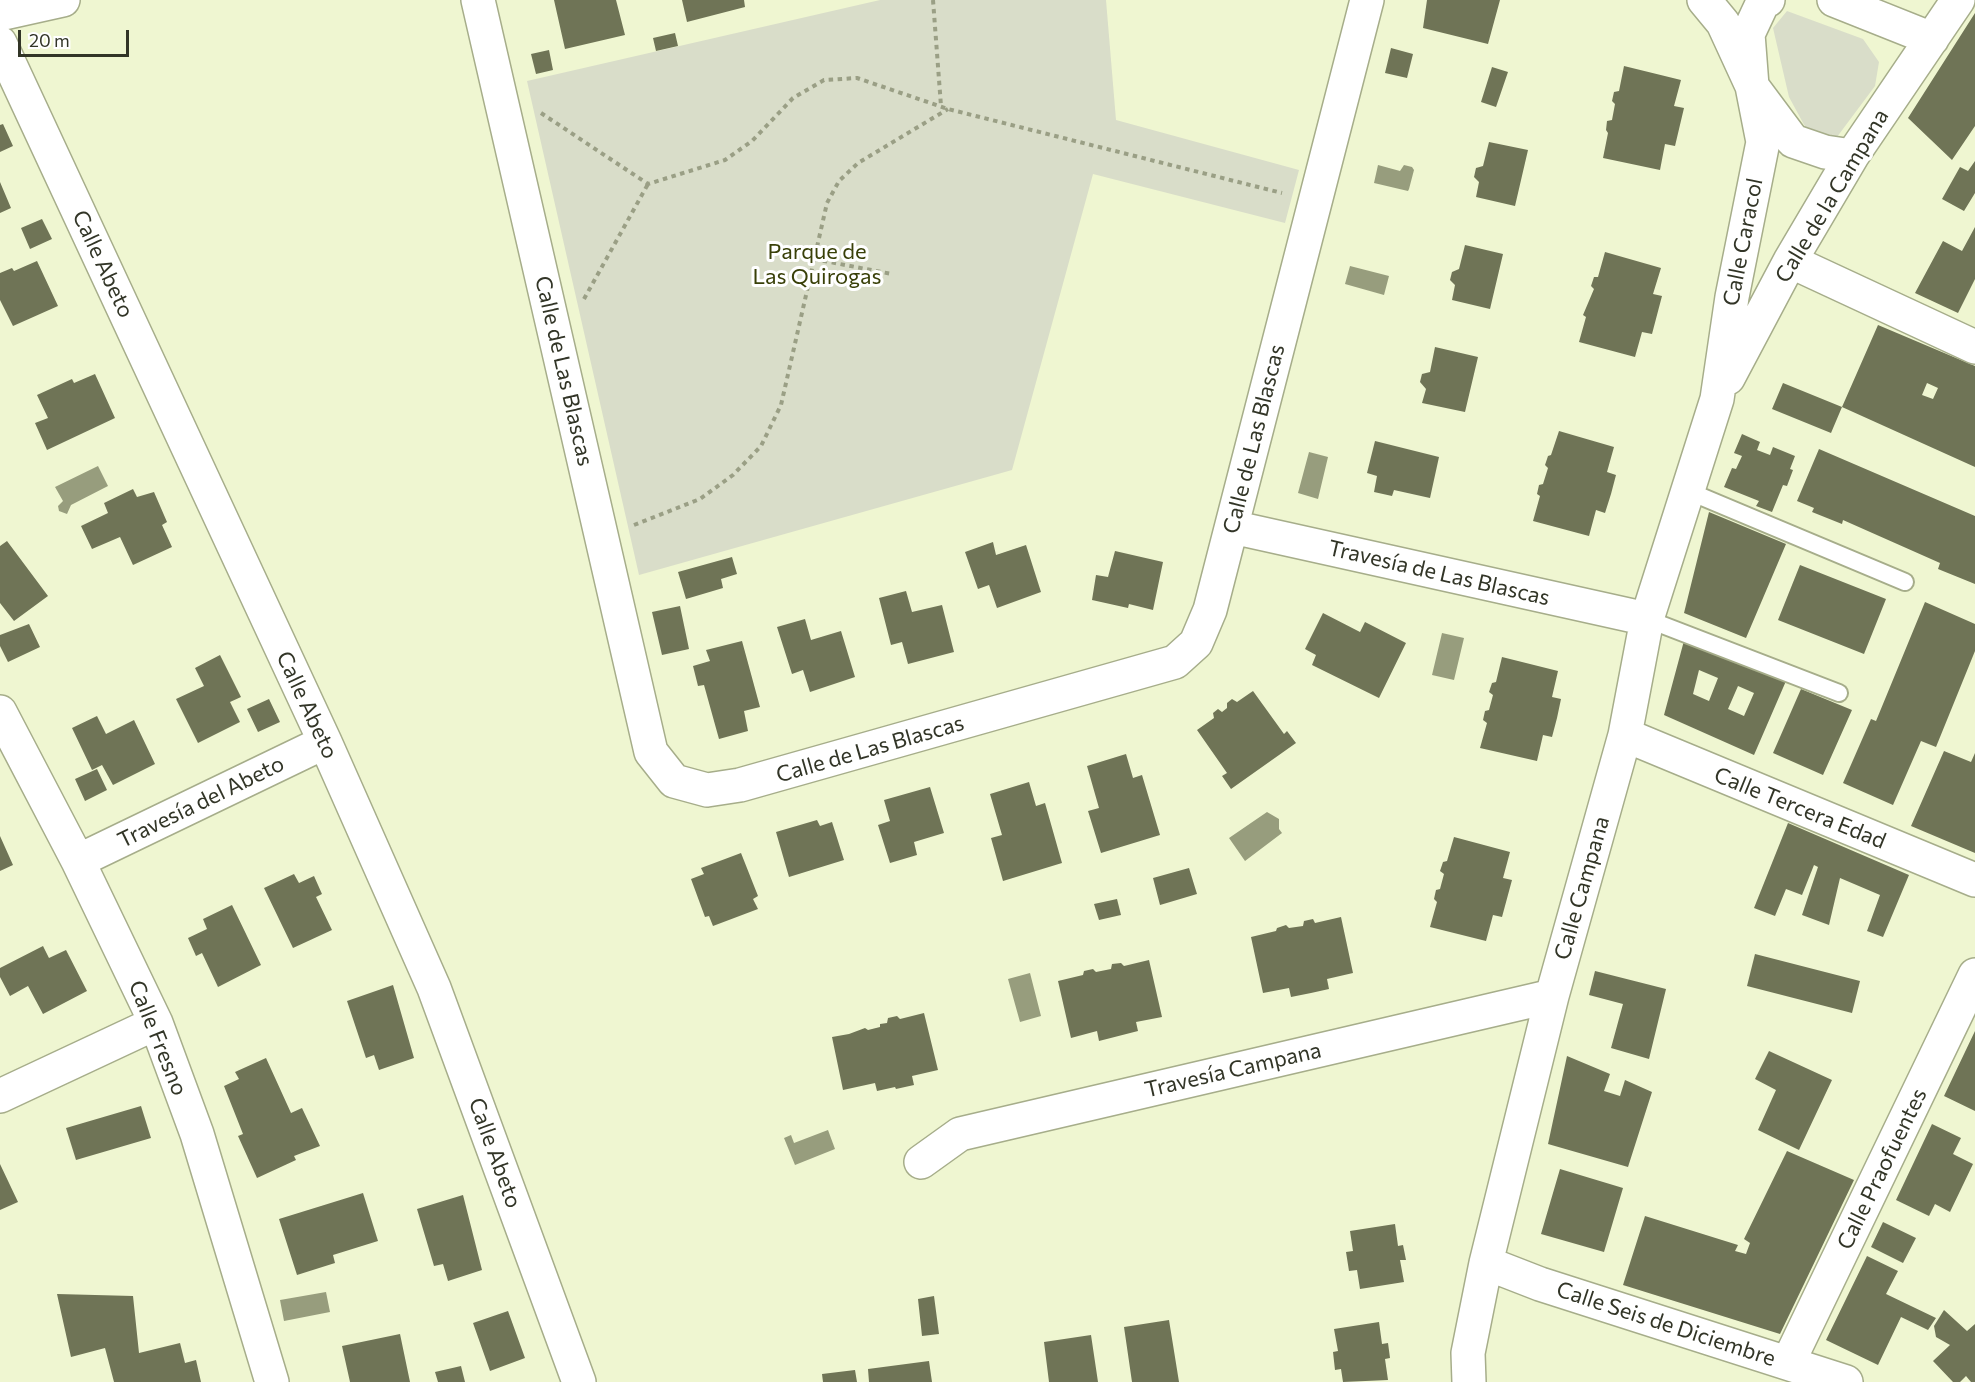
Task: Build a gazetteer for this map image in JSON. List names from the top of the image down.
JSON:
{
  "streets": {
    "street": [
      "Calle de la Campana",
      "Calle Caracol",
      "Calle Abeto",
      "Calle de Las Blascas",
      "Travesía de Las Blascas",
      "Travesía del Abeto",
      "Calle Tercera Edad",
      "Calle Campana",
      "Calle Fresno",
      "Travesía Campana",
      "Calle Praofuentes",
      "Calle Seis de Diciembre"
    ]
  },
  "crossings": [
    ["Calle de la Campana", "Calle Caracol"],
    ["Calle de la Campana", "Calle Campana"],
    ["Calle Caracol", "Calle Campana"],
    ["Calle Abeto", "Travesía del Abeto"],
    ["Calle de Las Blascas", "Travesía de Las Blascas"],
    ["Travesía de Las Blascas", "Calle Campana"],
    ["Travesía del Abeto", "Calle Fresno"],
    ["Calle Tercera Edad", "Calle Campana"],
    ["Calle Campana", "Travesía Campana"],
    ["Calle Campana", "Calle Seis de Diciembre"],
    ["Calle Praofuentes", "Calle Seis de Diciembre"]
  ],
  "parks": ["Parque de Las Quirogas"],
  "scale_bar": "20 m"
}
